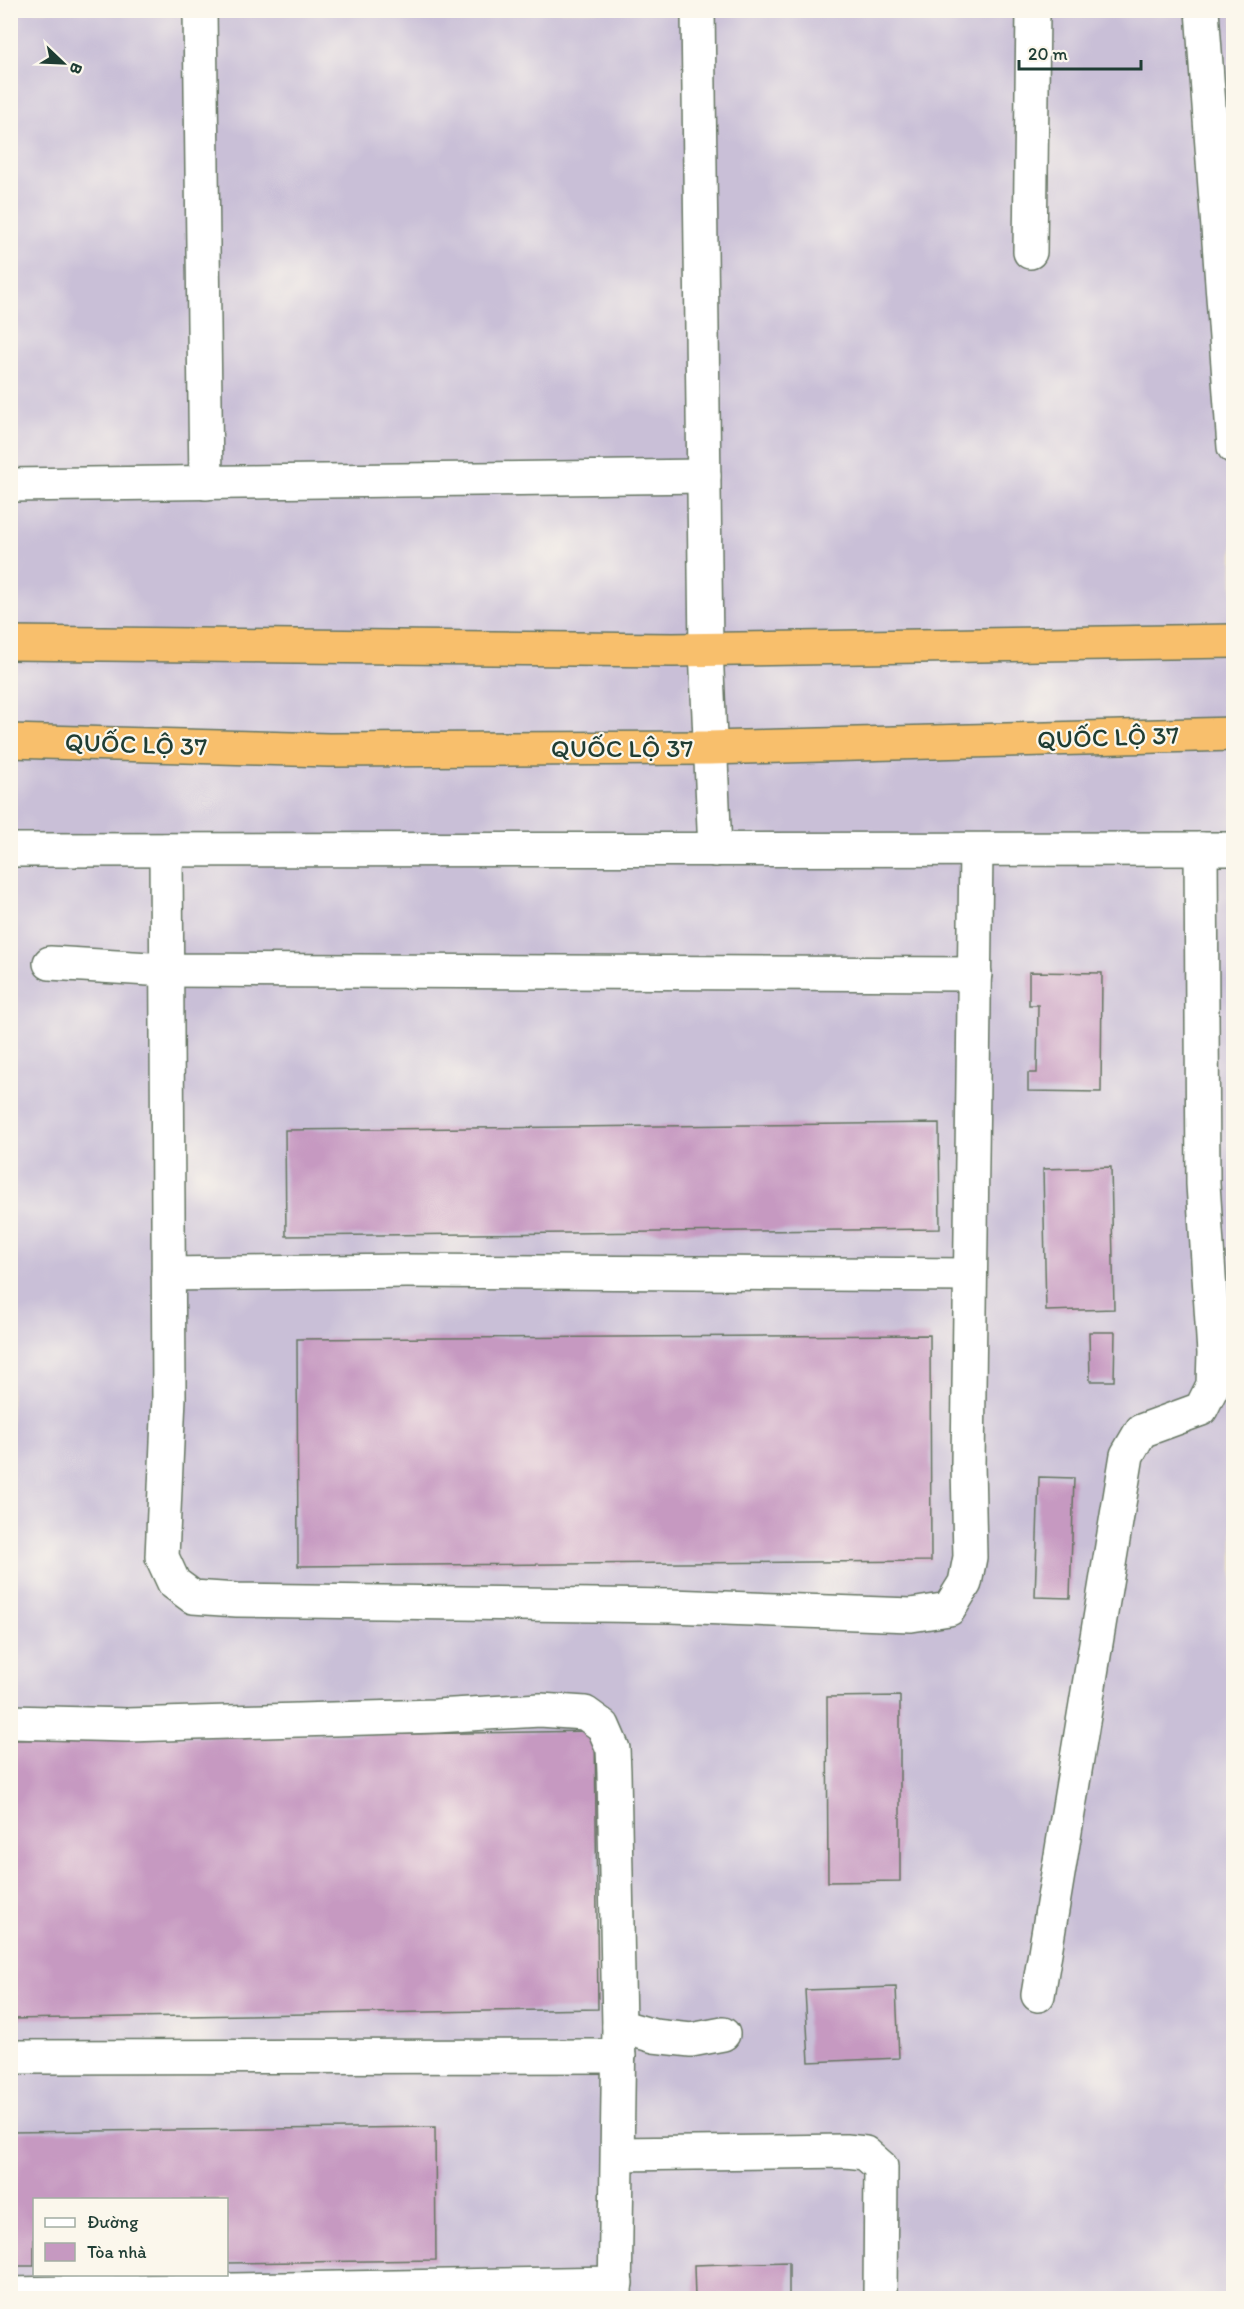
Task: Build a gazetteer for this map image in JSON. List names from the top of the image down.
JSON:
{
  "streets": {
    "highway": ["QUỐC LỘ 37"]
  },
  "legend": ["Đường", "Tòa nhà"],
  "scale_bar": "20 m",
  "north": "bottom right"
}
